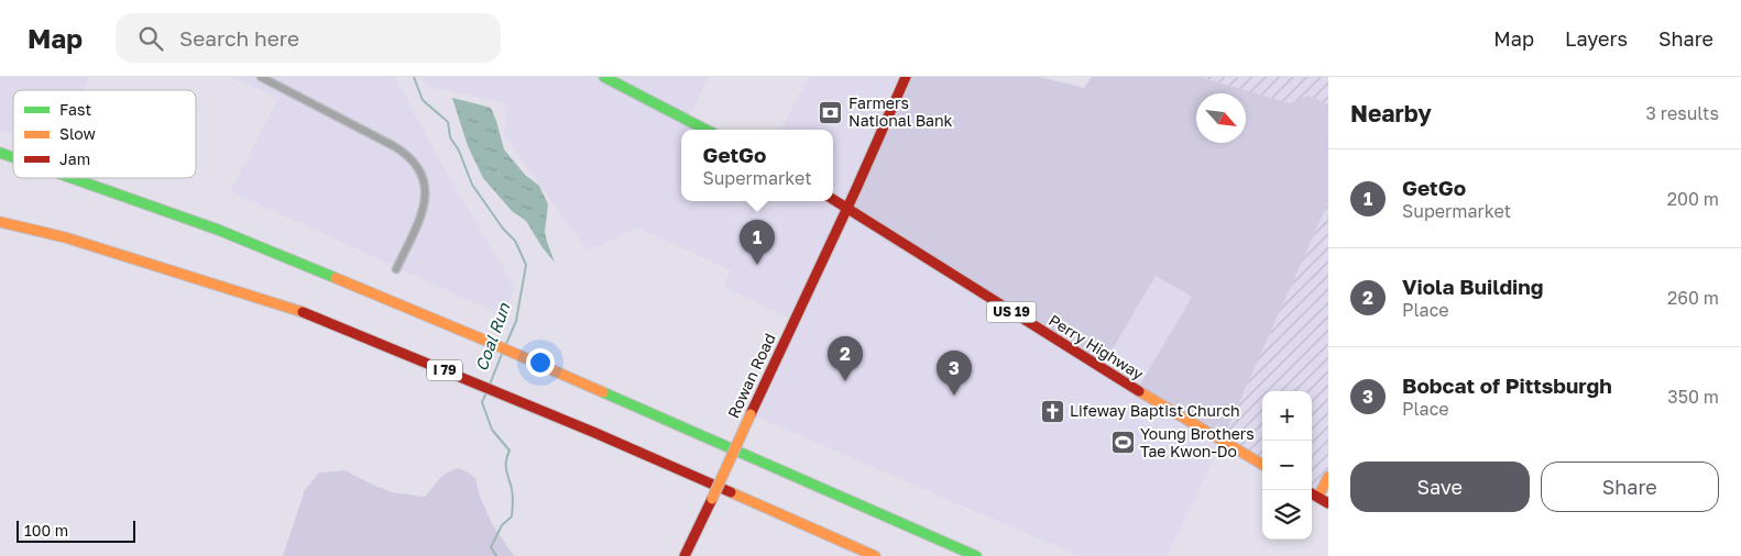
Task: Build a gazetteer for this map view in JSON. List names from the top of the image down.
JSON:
{
  "streets": {
    "main road": [
      "US 19",
      "Perry Highway",
      "I 79",
      "Rowan Road"
    ]
  },
  "crossings": [
    ["Perry Highway", "Rowan Road"]
  ],
  "water": ["Coal Run"],
  "places": {
    "bank": ["Farmers National Bank"],
    "church": ["Lifeway Baptist Church"],
    "sports": ["Young Brothers Tae Kwon-Do"]
  },
  "legend": ["Fast", "Slow", "Jam"],
  "scale_bar": "100 m",
  "north": "bottom right",
  "page": {
    "header": "Map",
    "search": "Search here",
    "nav": ["Map", "Layers", "Share"],
    "heading": ["Nearby", "3 results"],
    "popup": ["GetGo", "Supermarket"],
    "list": [
      {
        "mark": "1",
        "name": "GetGo",
        "note": "Supermarket",
        "value": "200 m"
      },
      {
        "mark": "2",
        "name": "Viola Building",
        "note": "Place",
        "value": "260 m"
      },
      {
        "mark": "3",
        "name": "Bobcat of Pittsburgh",
        "note": "Place",
        "value": "350 m"
      }
    ],
    "pins": ["1", "2", "3"],
    "map_buttons": ["+", "−"],
    "buttons": ["Save", "Share"],
    "scale": "100 m"
  }
}
